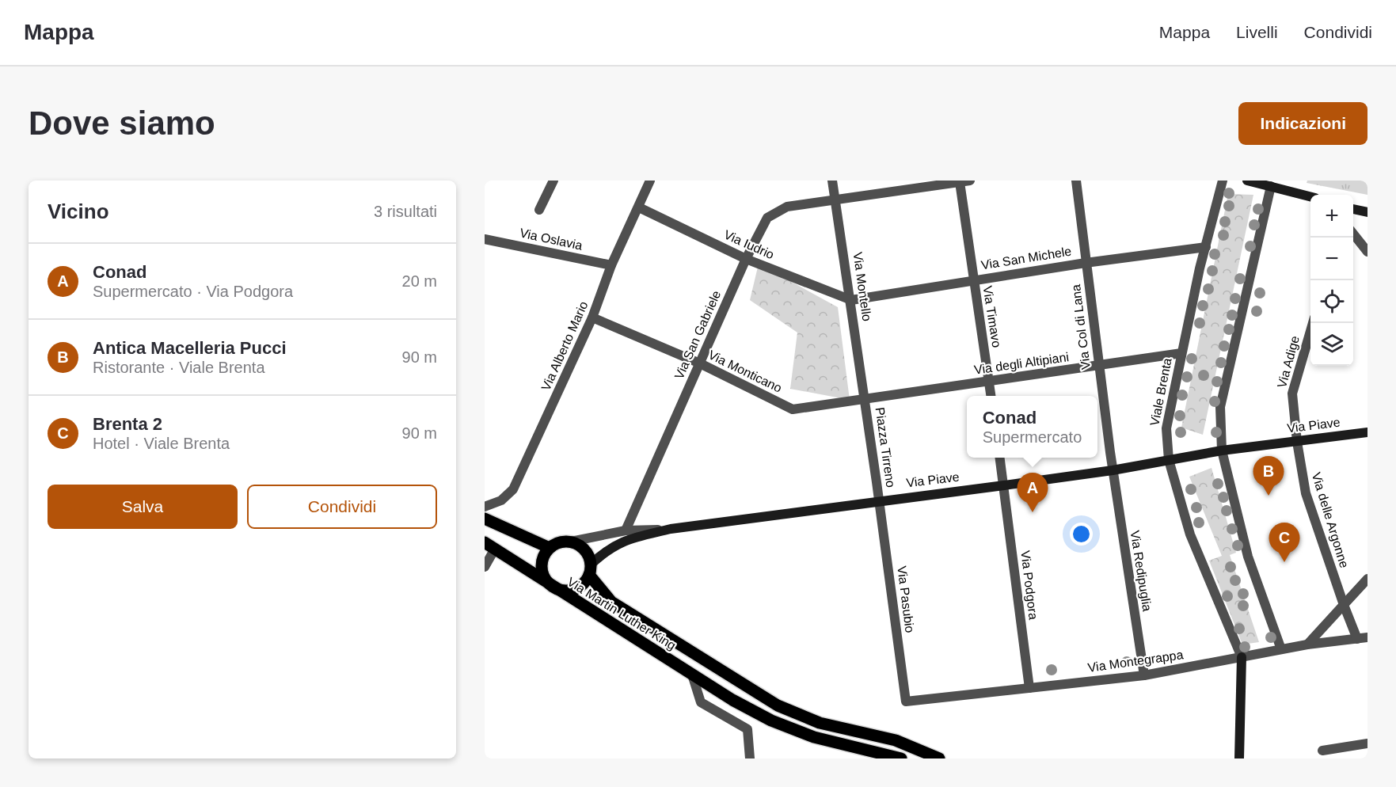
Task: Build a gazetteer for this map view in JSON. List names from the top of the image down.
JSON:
{
  "streets": {
    "main road": ["Via Piave", "Via Martin Luther King"],
    "street": [
      "Via Oslavia",
      "Via Iudrio",
      "Via San Michele",
      "Via Montello",
      "Via Timavo",
      "Via Col di Lana",
      "Via San Gabriele",
      "Via Alberto Mario",
      "Via Adige",
      "Via degli Altipiani",
      "Via Monticano",
      "Viale Brenta",
      "Piazza Tirreno",
      "Via delle Argonne",
      "Via Redipuglia",
      "Via Podgora",
      "Via Pasubio",
      "Via Montegrappa"
    ]
  },
  "crossings": [
    ["Via Oslavia", "Via Alberto Mario"],
    ["Via Iudrio", "Via San Michele"],
    ["Via Iudrio", "Via Montello"],
    ["Via Iudrio", "Via San Gabriele"],
    ["Via Iudrio", "Via Alberto Mario"],
    ["Via San Michele", "Via Montello"],
    ["Via San Michele", "Via Timavo"],
    ["Via San Michele", "Via Col di Lana"],
    ["Via San Michele", "Viale Brenta"],
    ["Via Montello", "Via San Gabriele"],
    ["Via Montello", "Via degli Altipiani"],
    ["Via Montello", "Via Monticano"],
    ["Via Montello", "Piazza Tirreno"],
    ["Via Timavo", "Via San Gabriele"],
    ["Via Timavo", "Via degli Altipiani"],
    ["Via Col di Lana", "Via degli Altipiani"],
    ["Via Col di Lana", "Via Piave"],
    ["Via Col di Lana", "Via Redipuglia"],
    ["Via San Gabriele", "Via Monticano"],
    ["Via San Gabriele", "Via Piave"],
    ["Via Alberto Mario", "Via Monticano"],
    ["Via Adige", "Via Piave"],
    ["Via Adige", "Via delle Argonne"],
    ["Via degli Altipiani", "Via Monticano"],
    ["Via degli Altipiani", "Viale Brenta"],
    ["Via degli Altipiani", "Piazza Tirreno"],
    ["Via Monticano", "Piazza Tirreno"],
    ["Viale Brenta", "Via Piave"],
    ["Viale Brenta", "Via Montegrappa"],
    ["Via Piave", "Piazza Tirreno"],
    ["Via Piave", "Via delle Argonne"],
    ["Via Piave", "Via Redipuglia"],
    ["Via Piave", "Via Podgora"],
    ["Via Piave", "Via Pasubio"],
    ["Via Piave", "Via Martin Luther King"],
    ["Piazza Tirreno", "Via Pasubio"],
    ["Via delle Argonne", "Via Montegrappa"],
    ["Via Redipuglia", "Via Montegrappa"],
    ["Via Podgora", "Via Montegrappa"],
    ["Via Pasubio", "Via Montegrappa"]
  ],
  "page": {
    "header": "Mappa",
    "nav": ["Mappa", "Livelli", "Condividi"],
    "buttons": [
      "Indicazioni",
      ["Salva", "Condividi"]
    ],
    "title": "Dove siamo",
    "heading": ["Vicino", "3 risultati"],
    "map_buttons": ["+", "−"],
    "list": [
      {
        "mark": "A",
        "name": "Conad",
        "note": "Supermercato · Via Podgora",
        "value": "20 m"
      },
      {
        "mark": "B",
        "name": "Antica Macelleria Pucci",
        "note": "Ristorante · Viale Brenta",
        "value": "90 m"
      },
      {
        "mark": "C",
        "name": "Brenta 2",
        "note": "Hotel · Viale Brenta",
        "value": "90 m"
      }
    ],
    "popup": ["Conad", "Supermercato"],
    "pins": ["B", "A", "C"]
  }
}
